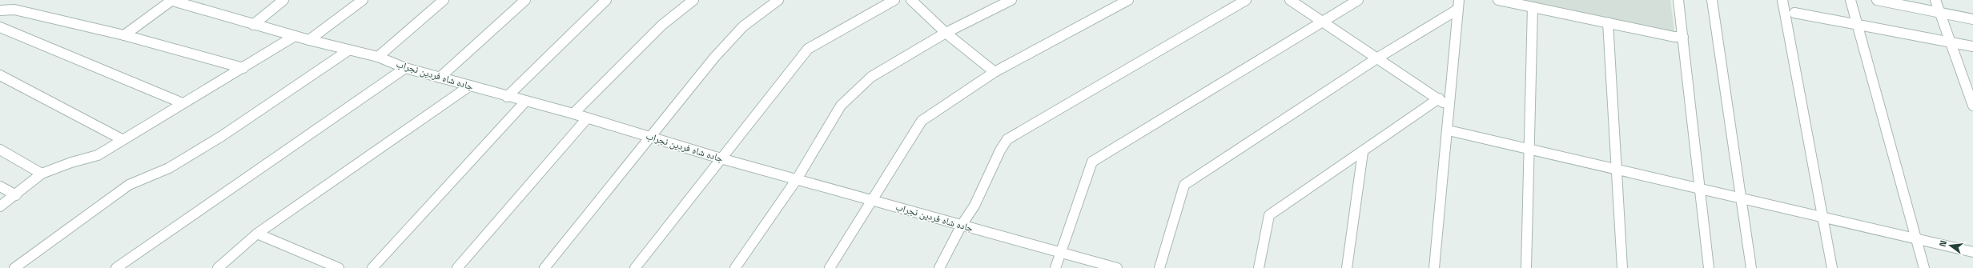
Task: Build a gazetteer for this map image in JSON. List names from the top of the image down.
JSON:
{
  "streets": {
    "street": ["جاده شاه فردین نجراب"]
  },
  "north": "left"
}
